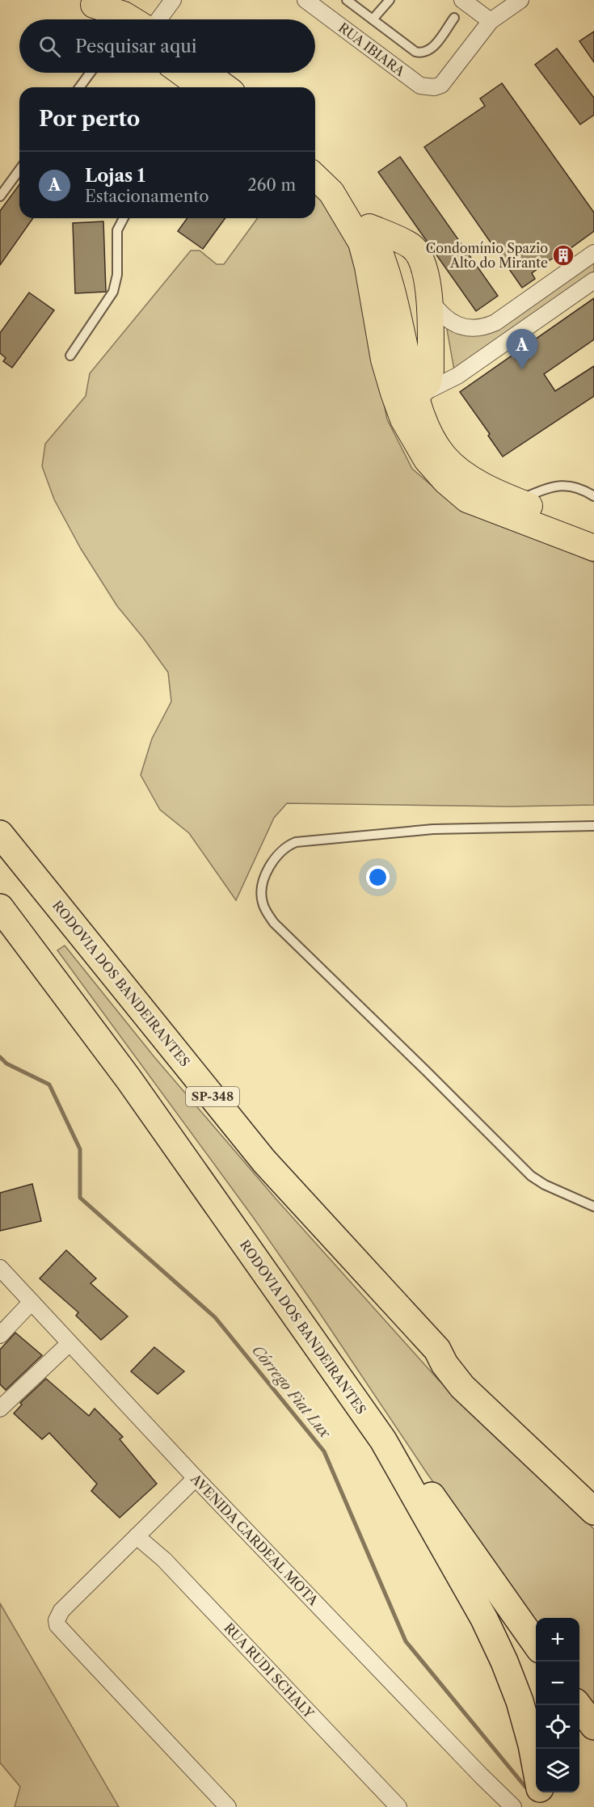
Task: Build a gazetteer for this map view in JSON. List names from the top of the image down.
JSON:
{
  "streets": {
    "highway": ["RODOVIA DOS BANDEIRANTES", "SP-348"],
    "street": ["RUA IBIARA", "AVENIDA CARDEAL MOTA", "RUA RUDI SCHALY"]
  },
  "water": ["Córrego Fiat Lux"],
  "places": {
    "building": ["Condomínio Spazio Alto do Mirante"]
  },
  "page": {
    "search": "Pesquisar aqui",
    "heading": "Por perto",
    "list": [
      {
        "mark": "A",
        "name": "Lojas 1",
        "note": "Estacionamento",
        "value": "260 m"
      }
    ],
    "pins": "A",
    "map_buttons": ["+", "−"]
  }
}
